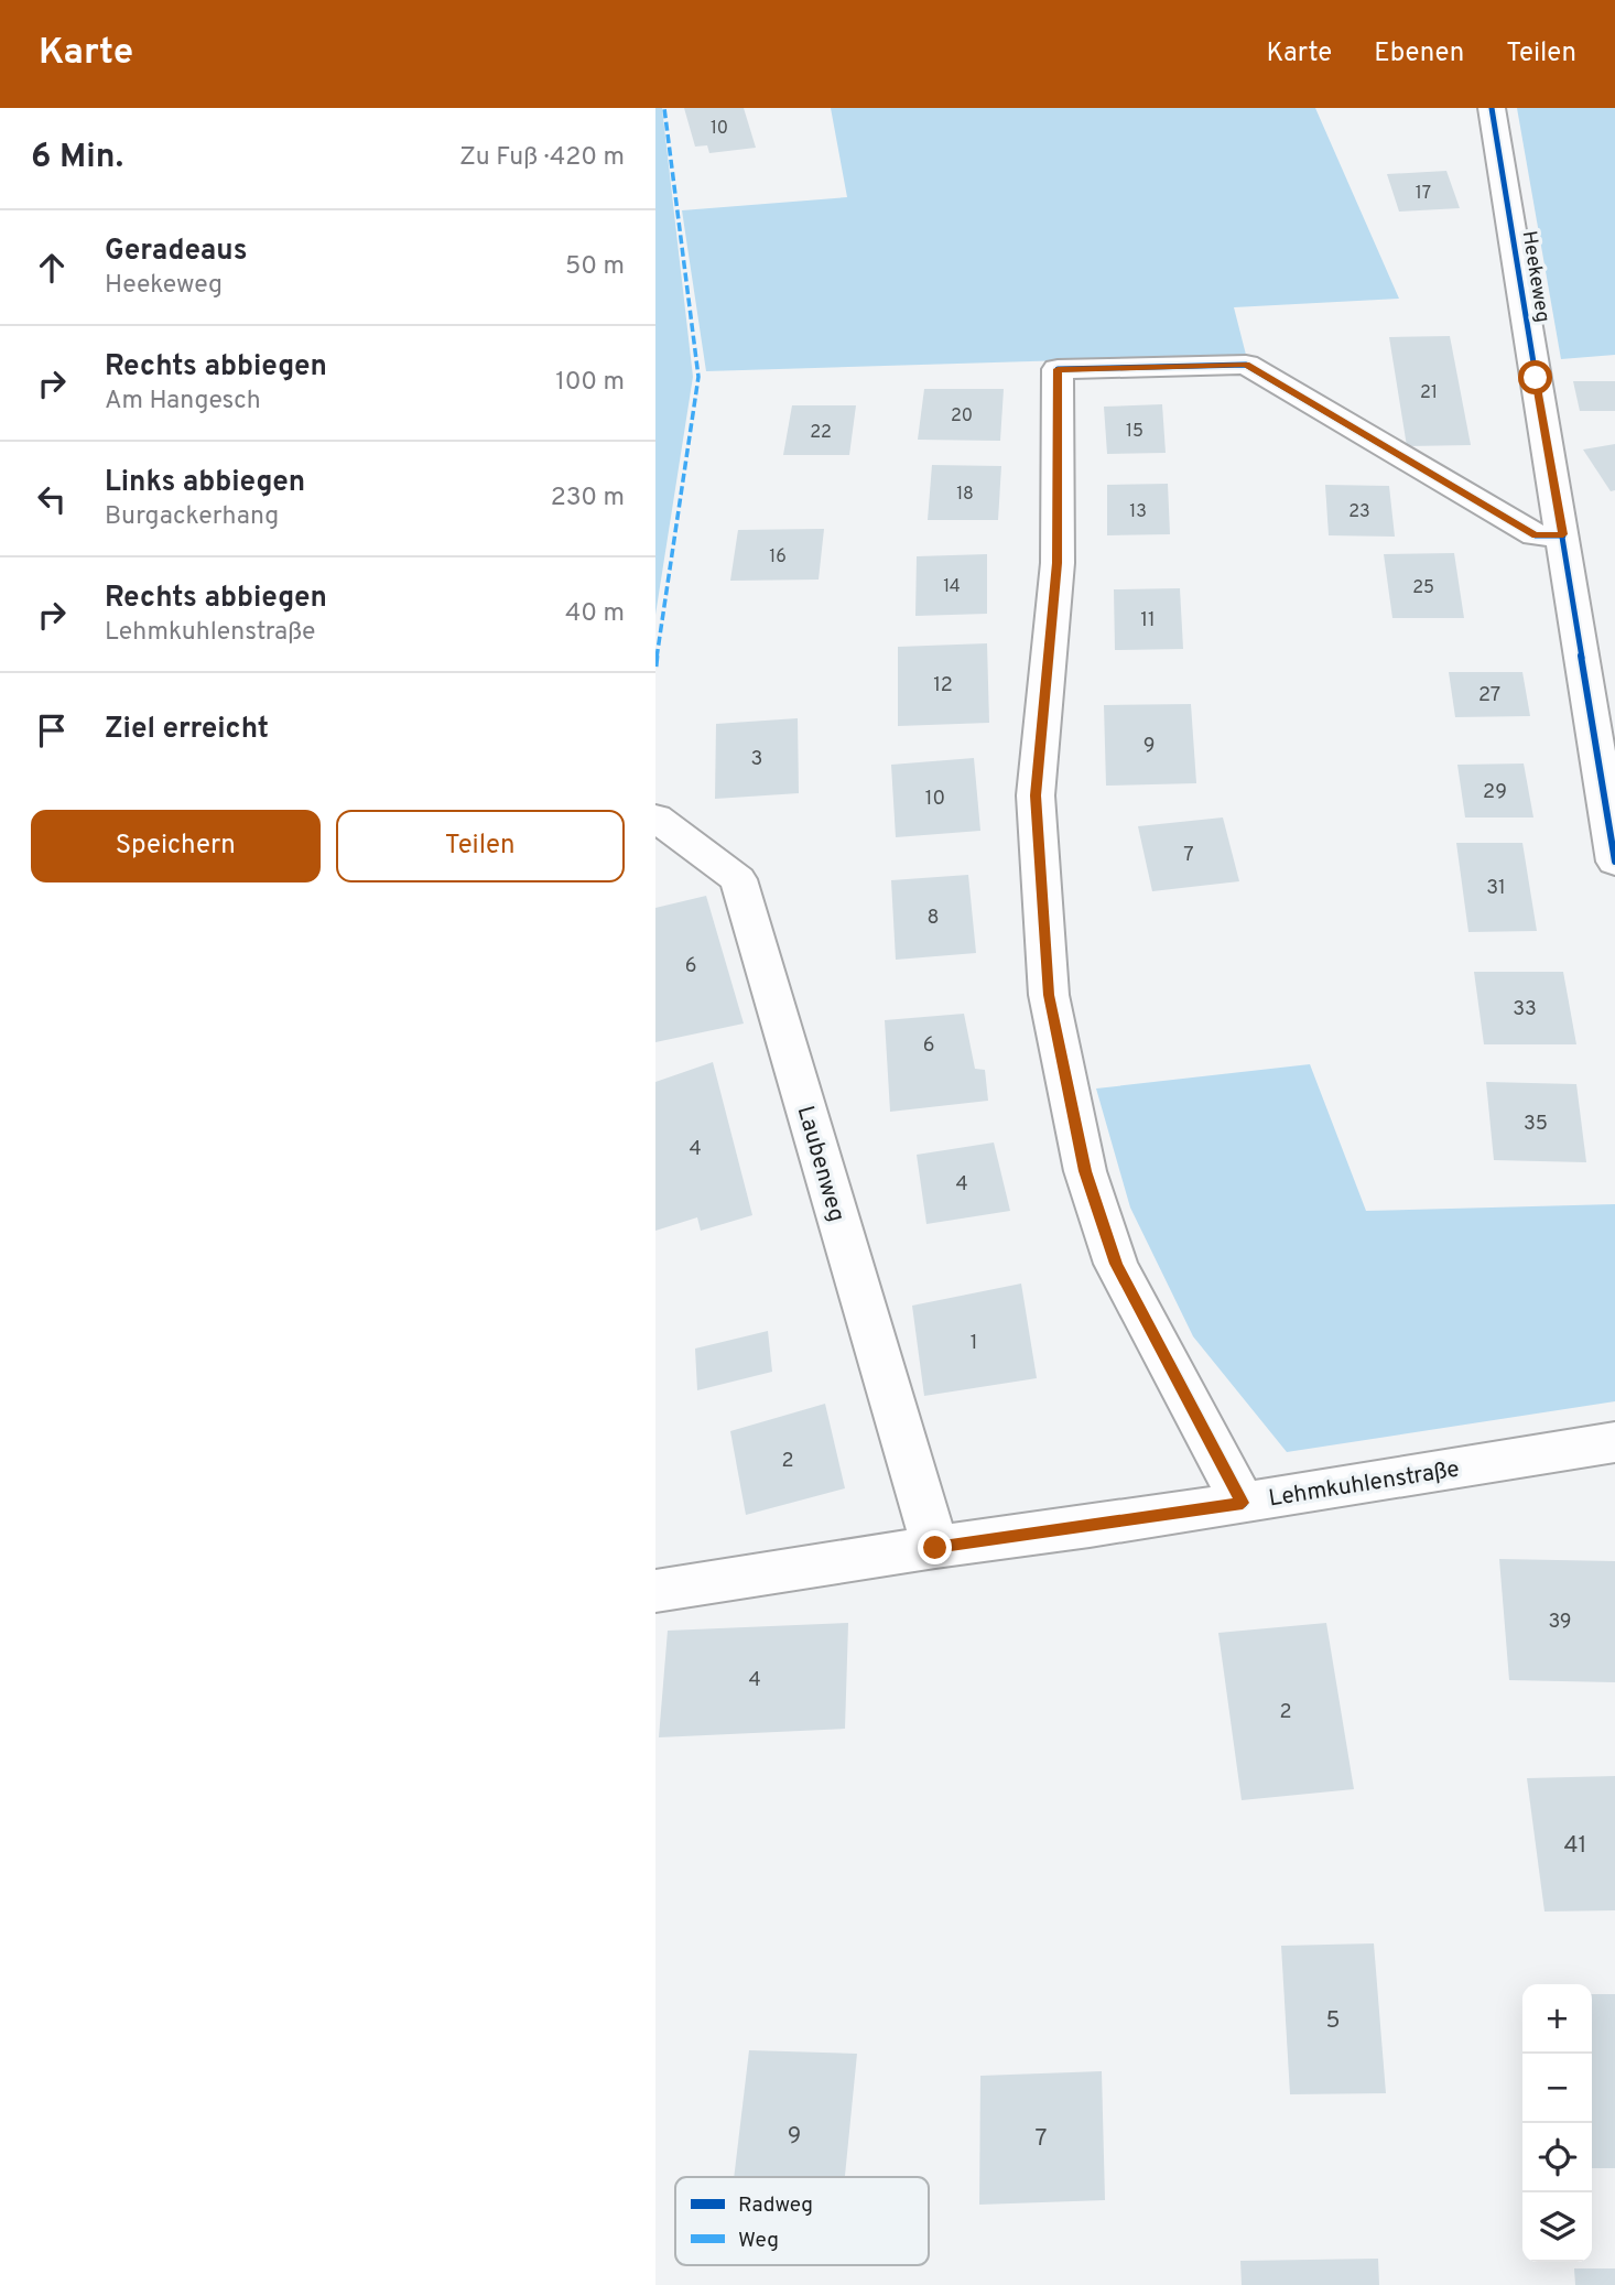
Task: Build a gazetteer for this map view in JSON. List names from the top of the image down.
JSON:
{
  "streets": {
    "street": ["Heekeweg", "Laubenweg", "Lehmkuhlenstraße"]
  },
  "crossings": [
    ["Laubenweg", "Lehmkuhlenstraße"]
  ],
  "house_numbers": [
    "10",
    "17",
    "21",
    "20",
    "15",
    "22",
    "18",
    "13",
    "23",
    "16",
    "14",
    "25",
    "11",
    "12",
    "27",
    "9",
    "3",
    "29",
    "10",
    "7",
    "31",
    "8",
    "6",
    "33",
    "6",
    "35",
    "4",
    "4",
    "1",
    "2",
    "39",
    "4",
    "2",
    "41",
    "5",
    "9",
    "7"
  ],
  "legend": ["Radweg", "Weg"],
  "page": {
    "header": "Karte",
    "nav": ["Karte", "Ebenen", "Teilen"],
    "heading": ["6 Min.", "Zu Fuß · 420 m"],
    "list": [
      ["Geradeaus", "Heekeweg", "50 m"],
      ["Rechts abbiegen", "Am Hangesch", "100 m"],
      ["Links abbiegen", "Burgackerhang", "230 m"],
      ["Rechts abbiegen", "Lehmkuhlenstraße", "40 m"],
      "Ziel erreicht"
    ],
    "buttons": ["Speichern", "Teilen"],
    "map_buttons": ["+", "−"]
  }
}
